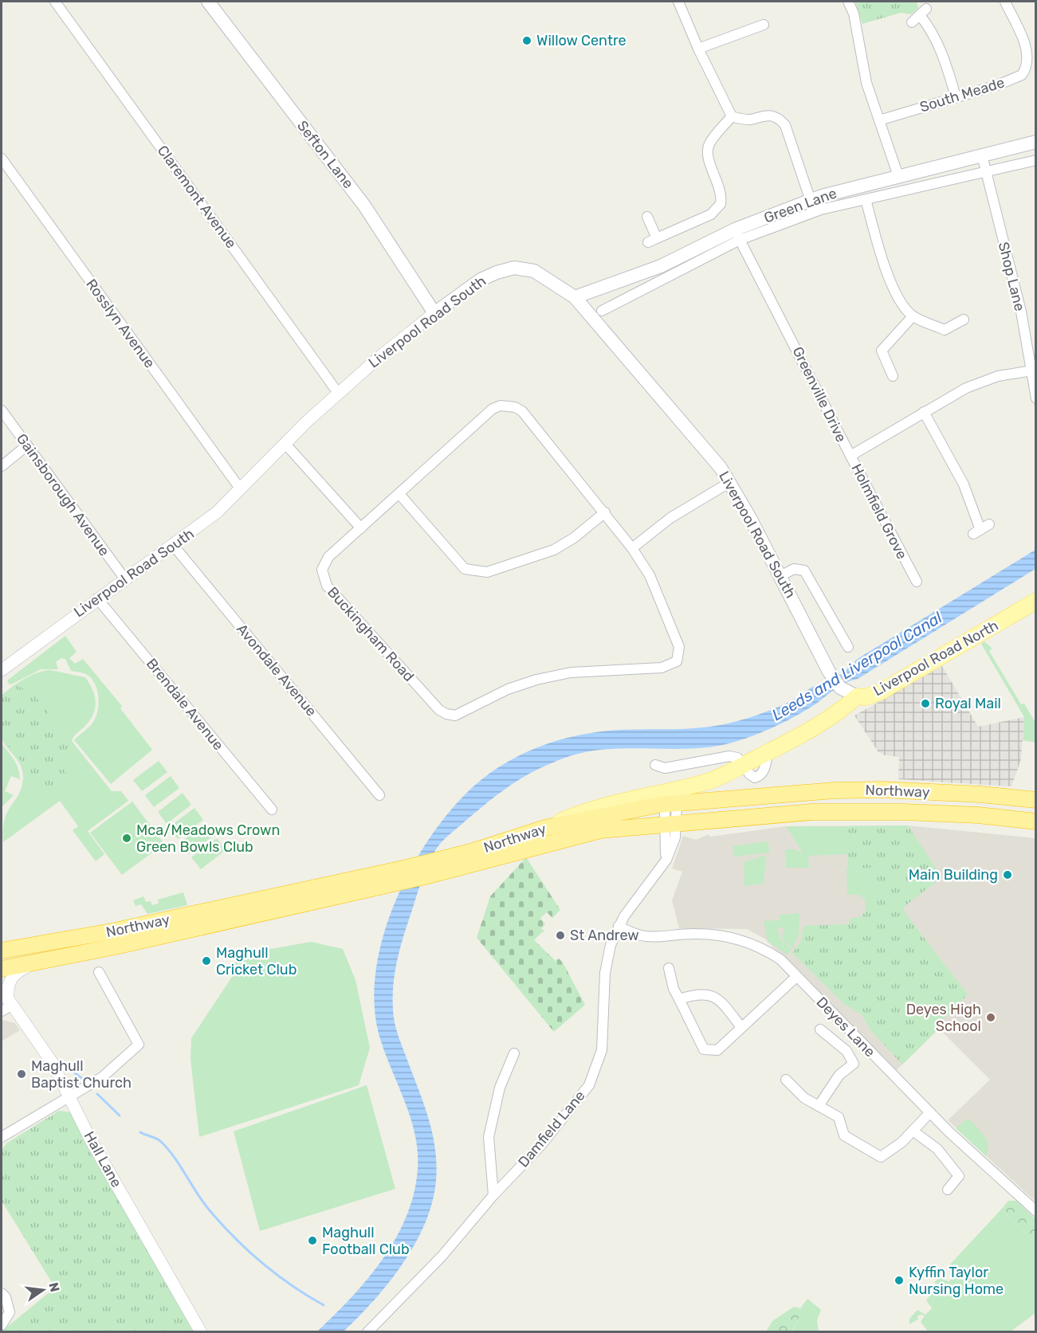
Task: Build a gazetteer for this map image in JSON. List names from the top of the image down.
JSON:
{
  "streets": {
    "highway": ["Northway"],
    "main road": [
      "Sefton Lane",
      "Green Lane",
      "Liverpool Road South",
      "Liverpool Road North"
    ],
    "street": [
      "South Meade",
      "Claremont Avenue",
      "Shop Lane",
      "Rosslyn Avenue",
      "Greenville Drive",
      "Gainsborough Avenue",
      "Holmfield Grove",
      "Buckingham Road",
      "Avondale Avenue",
      "Brendale Avenue",
      "Deyes Lane",
      "Damfield Lane",
      "Hall Lane"
    ]
  },
  "crossings": [
    ["Sefton Lane", "Liverpool Road South"],
    ["Claremont Avenue", "Liverpool Road South"],
    ["Green Lane", "Shop Lane"],
    ["Green Lane", "Liverpool Road South"],
    ["Green Lane", "Greenville Drive"],
    ["Shop Lane", "Greenville Drive"],
    ["Liverpool Road South", "Rosslyn Avenue"],
    ["Liverpool Road South", "Gainsborough Avenue"],
    ["Liverpool Road South", "Liverpool Road North"],
    ["Liverpool Road South", "Avondale Avenue"],
    ["Liverpool Road South", "Brendale Avenue"],
    ["Greenville Drive", "Holmfield Grove"],
    ["Liverpool Road North", "Northway"],
    ["Northway", "Damfield Lane"],
    ["Deyes Lane", "Damfield Lane"]
  ],
  "water": ["Leeds and Liverpool Canal"],
  "places": [
    "Willow Centre",
    "Royal Mail",
    "Mca/Meadows Crown Green Bowls Club",
    "Main Building",
    "St Andrew",
    "Maghull Cricket Club",
    "Deyes High School",
    "Maghull Baptist Church",
    "Maghull Football Club",
    "Kyffin Taylor Nursing Home"
  ],
  "north": "right"
}
